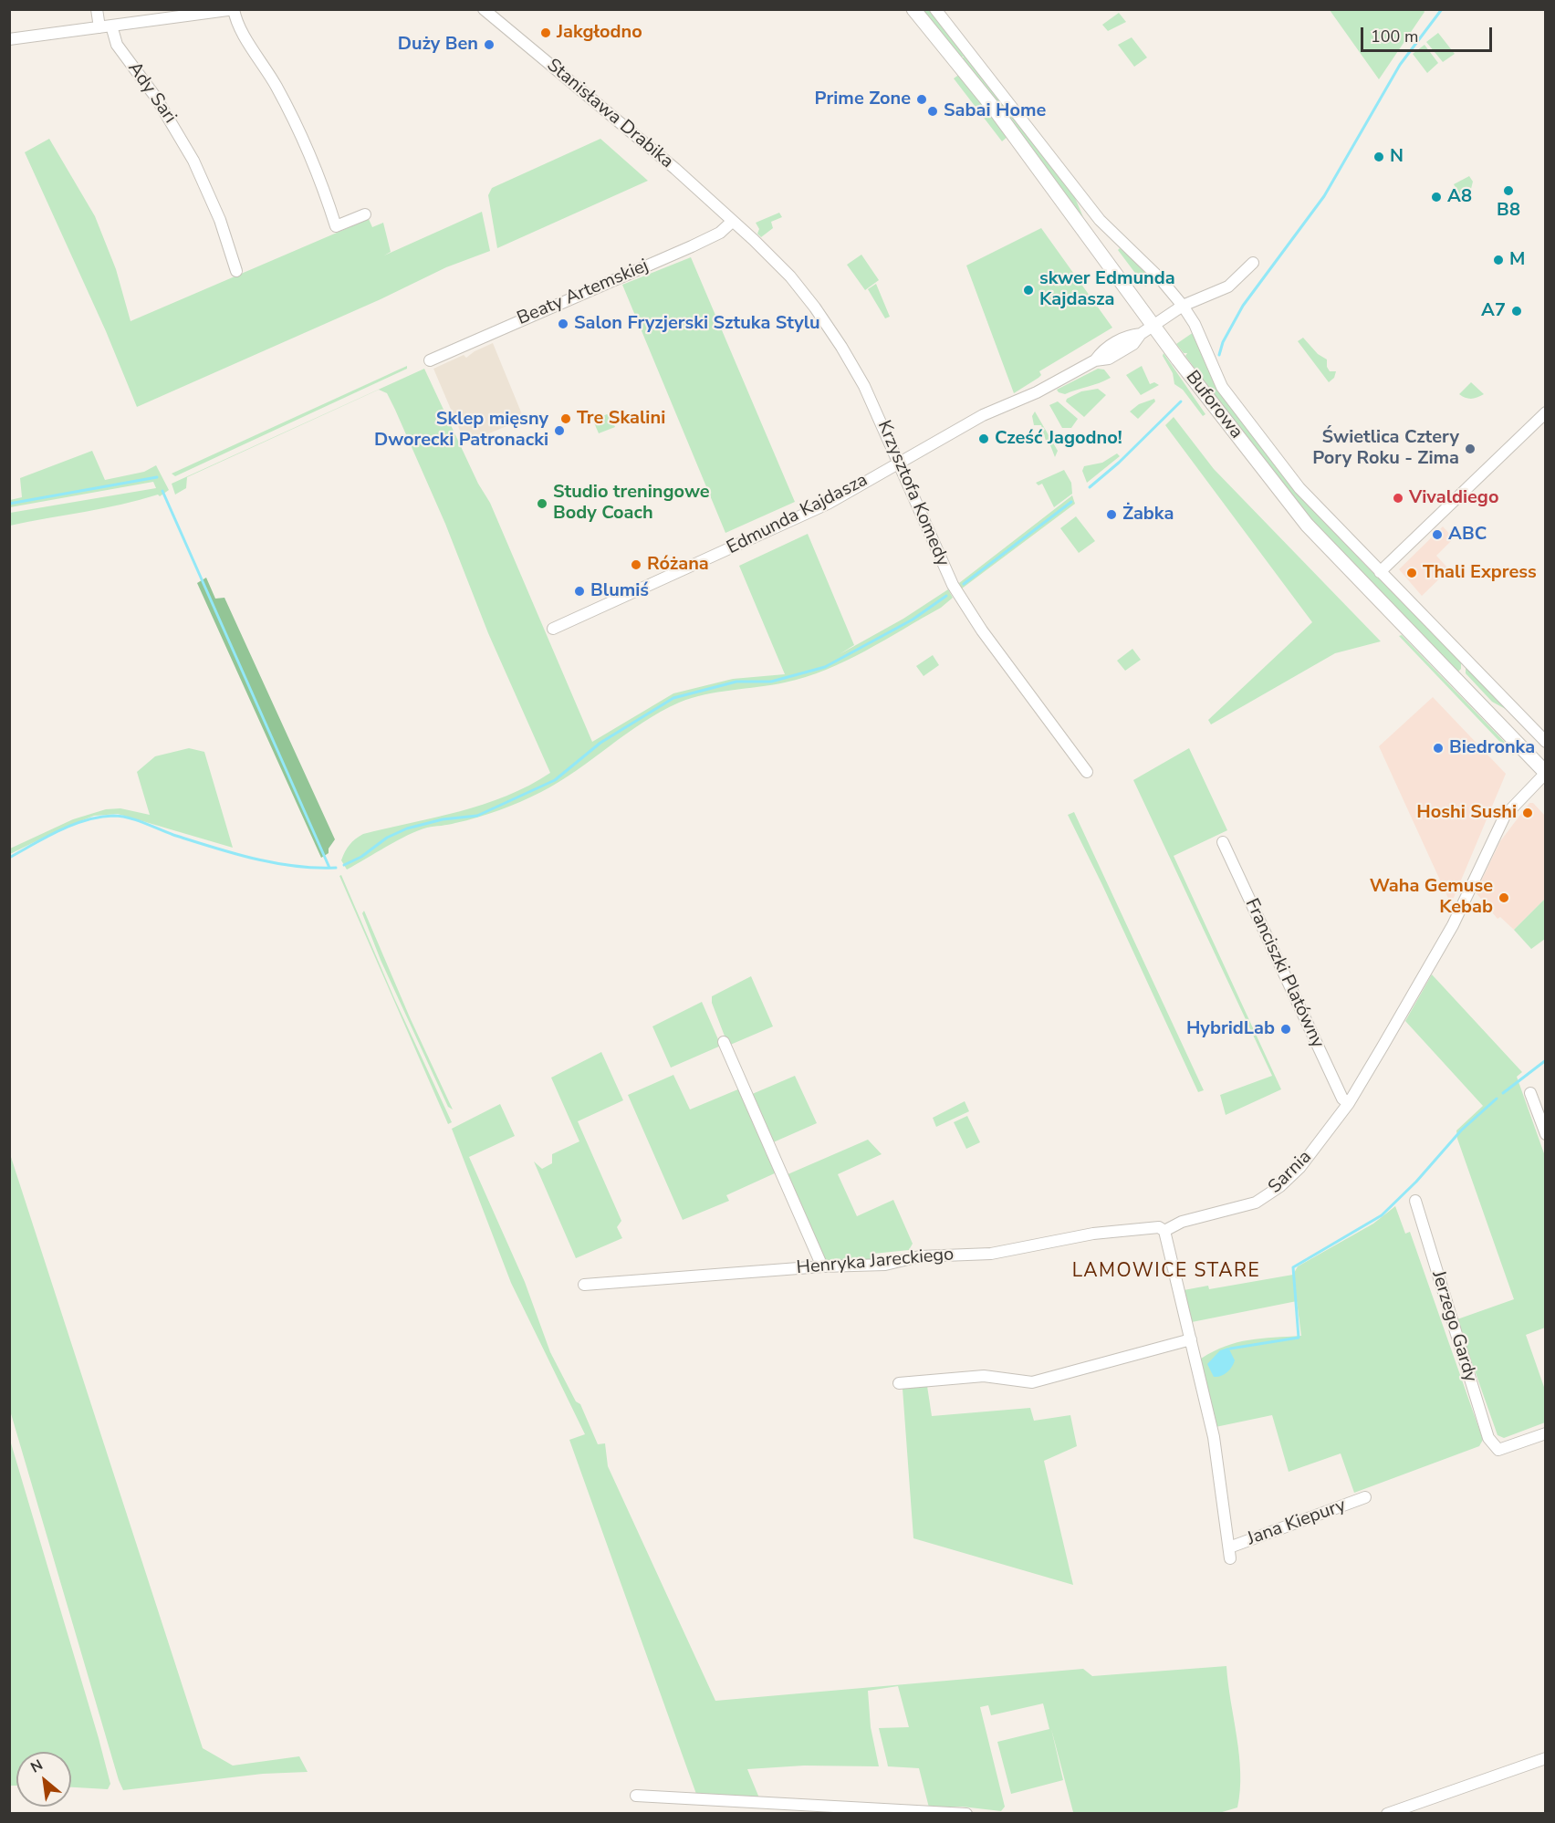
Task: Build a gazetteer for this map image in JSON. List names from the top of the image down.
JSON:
{
  "streets": {
    "main road": ["Buforowa"],
    "street": [
      "Ady Sari",
      "Stanisława Drabika",
      "Beaty Artemskiej",
      "Krzysztofa Komedy",
      "Edmunda Kajdasza",
      "Franciszki Platówny",
      "Sarnia",
      "Henryka Jareckiego",
      "Jerzego Gardy",
      "Jana Kiepury"
    ]
  },
  "crossings": [
    ["Stanisława Drabika", "Beaty Artemskiej"],
    ["Stanisława Drabika", "Krzysztofa Komedy"],
    ["Beaty Artemskiej", "Krzysztofa Komedy"],
    ["Buforowa", "Edmunda Kajdasza"],
    ["Buforowa", "Sarnia"],
    ["Krzysztofa Komedy", "Edmunda Kajdasza"],
    ["Franciszki Platówny", "Sarnia"],
    ["Sarnia", "Henryka Jareckiego"]
  ],
  "districts": ["LAMOWICE STARE"],
  "places": [
    "Jakgłodno",
    "Duży Ben",
    "Prime Zone",
    "Sabai Home",
    "N",
    "B8",
    "A8",
    "M",
    "skwer Edmunda Kajdasza",
    "A7",
    "Salon Fryzjerski Sztuka Stylu",
    "Tre Skalini",
    "Sklep mięsny Dworecki Patronacki",
    "Cześć Jagodno!",
    "Świetlica Cztery Pory Roku - Zima",
    "Vivaldiego",
    "Studio treningowe Body Coach",
    "Żabka",
    "ABC",
    "Różana",
    "Thali Express",
    "Blumiś",
    "Biedronka",
    "Hoshi Sushi",
    "Waha Gemuse Kebab",
    "HybridLab"
  ],
  "scale_bar": "100 m",
  "north": "top left"
}
